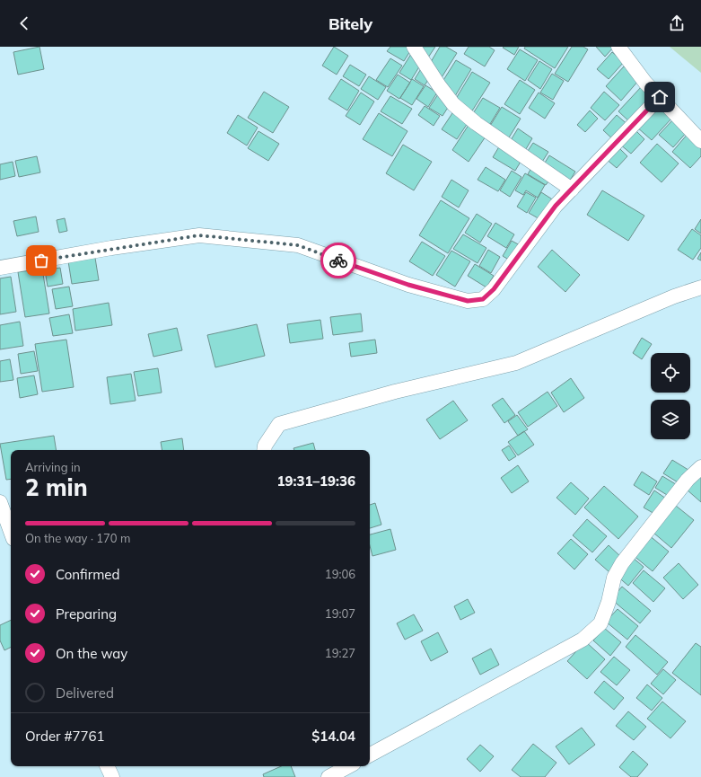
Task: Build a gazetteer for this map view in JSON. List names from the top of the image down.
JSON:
{
  "page": {
    "header": "Bitely",
    "heading": ["2 min", "Arriving in", "19:31–19:36"],
    "panel": ["Order #7761", "$14.04"],
    "bar": "On the way · 170 m",
    "list": [
      ["Confirmed", "19:06"],
      ["Preparing", "19:07"],
      ["On the way", "19:27"],
      "Delivered"
    ]
  }
}
